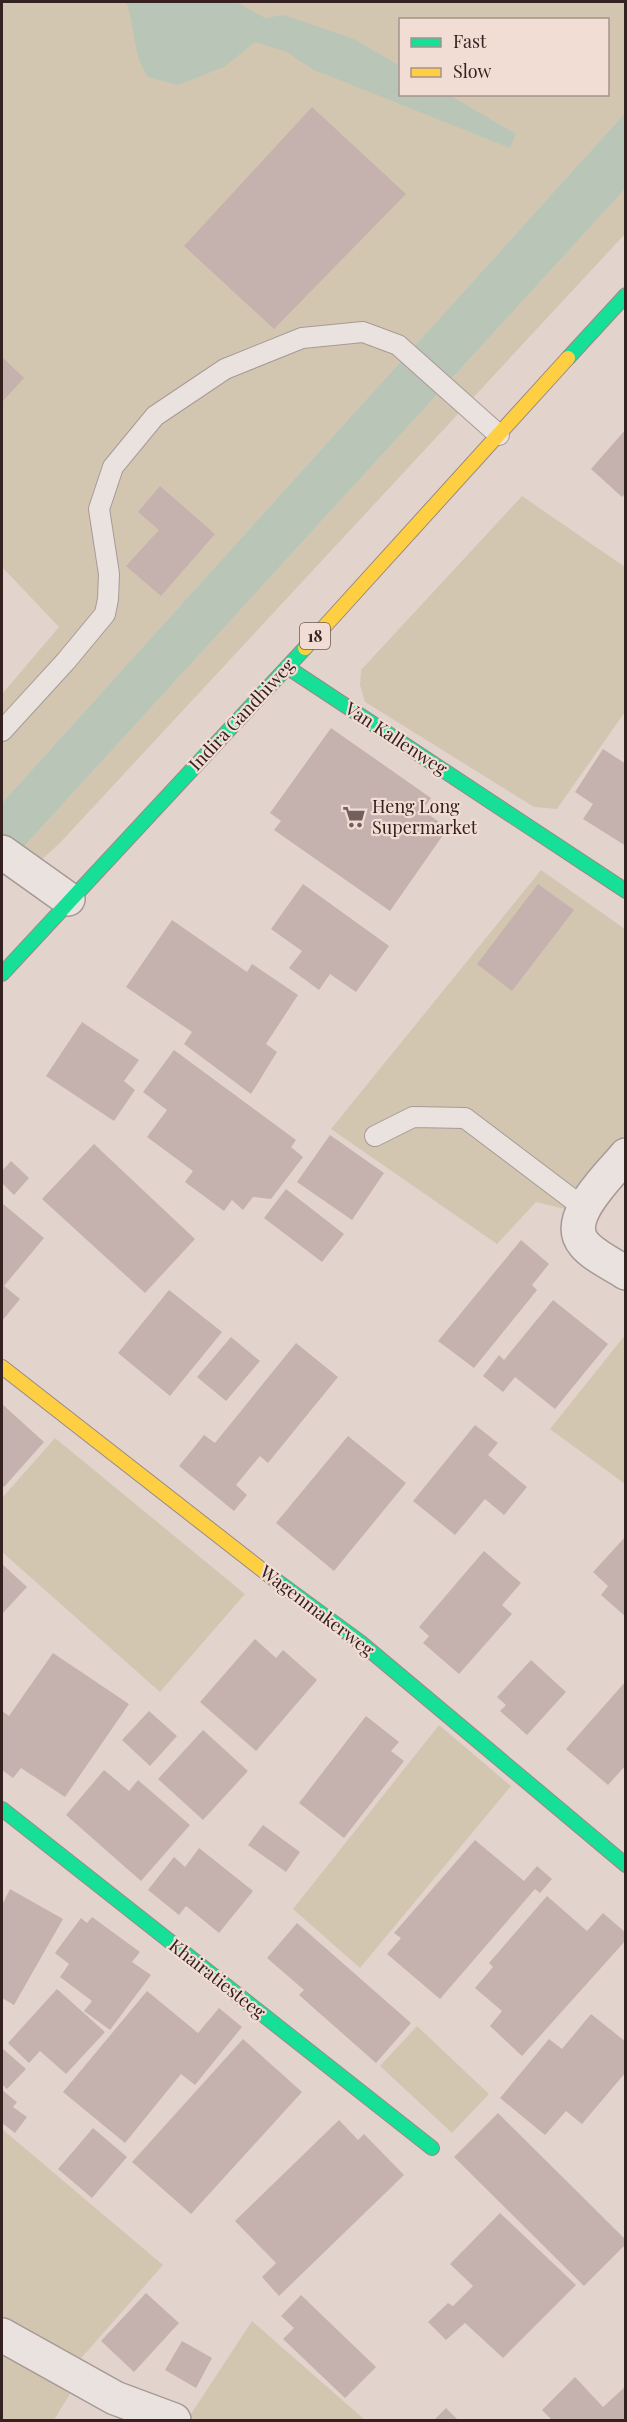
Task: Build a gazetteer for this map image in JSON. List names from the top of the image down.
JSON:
{
  "streets": {
    "street": [
      "18",
      "Indira Gandhiweg",
      "Van Kallenweg",
      "Wagenmakerweg",
      "Khairatiesteeg"
    ]
  },
  "crossings": [
    ["Indira Gandhiweg", "Van Kallenweg"]
  ],
  "places": {
    "supermarket": ["Heng Long Supermarket"]
  },
  "legend": ["Fast", "Slow"]
}
